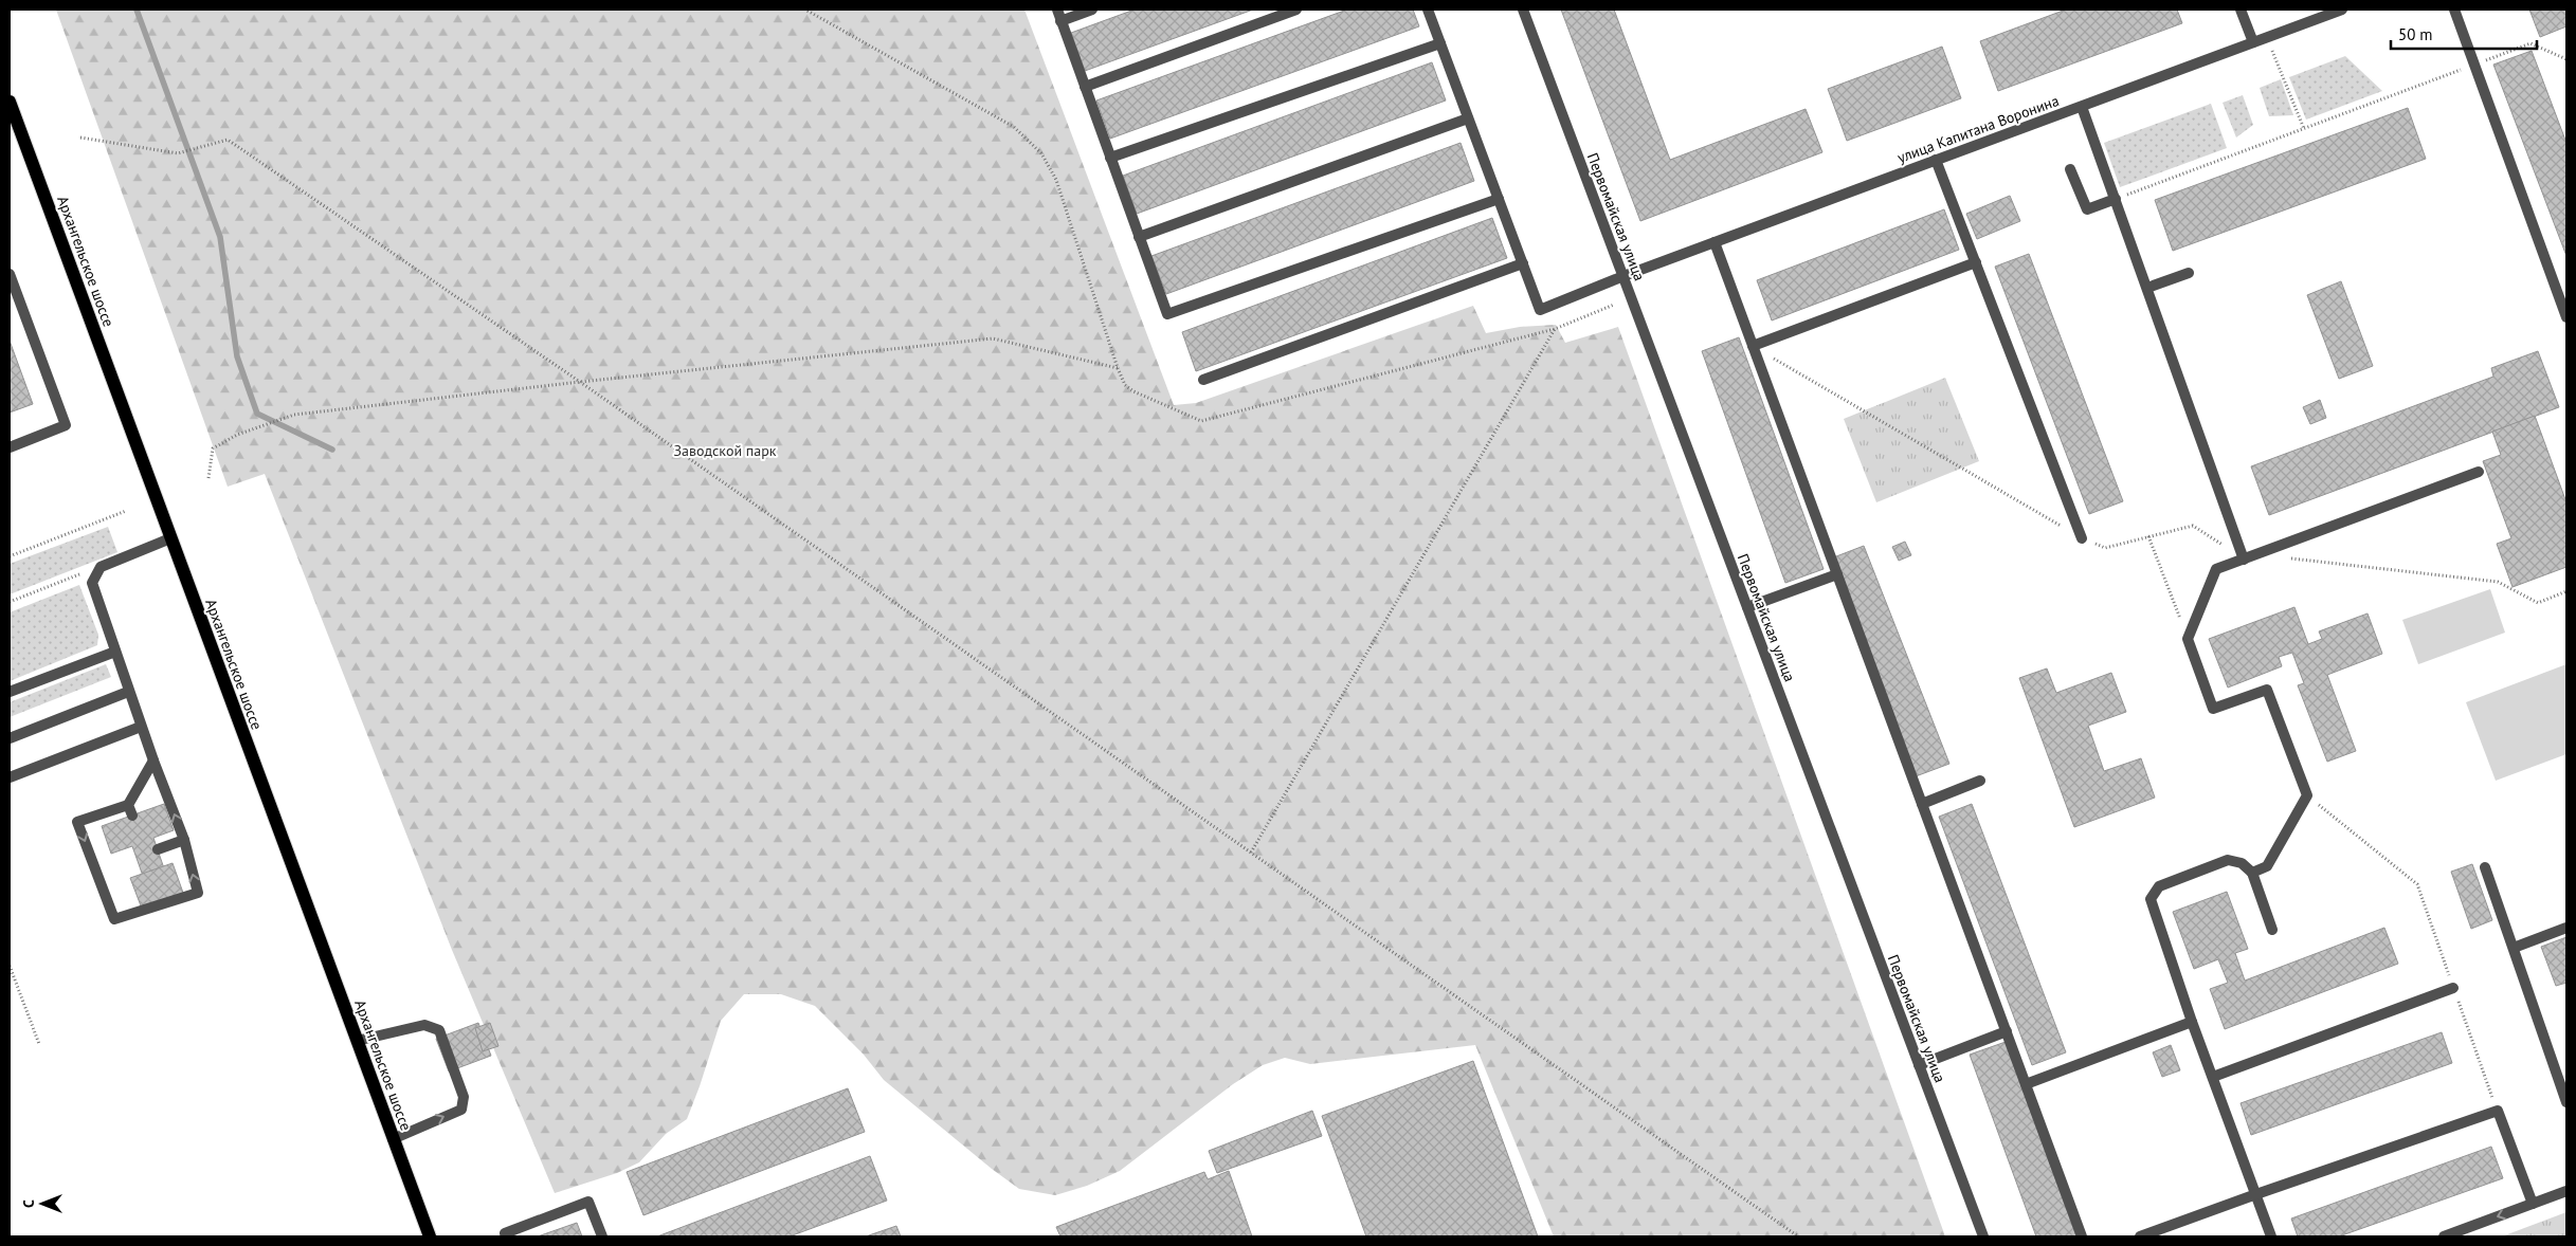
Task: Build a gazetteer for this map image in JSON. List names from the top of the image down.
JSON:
{
  "streets": {
    "main road": ["Архангельское шоссе"],
    "street": ["улица Капитана Воронина", "Первомайская улица"]
  },
  "crossings": [
    ["улица Капитана Воронина", "Первомайская улица"]
  ],
  "parks": ["Заводской парк"],
  "scale_bar": "50 m",
  "north": "left"
}
